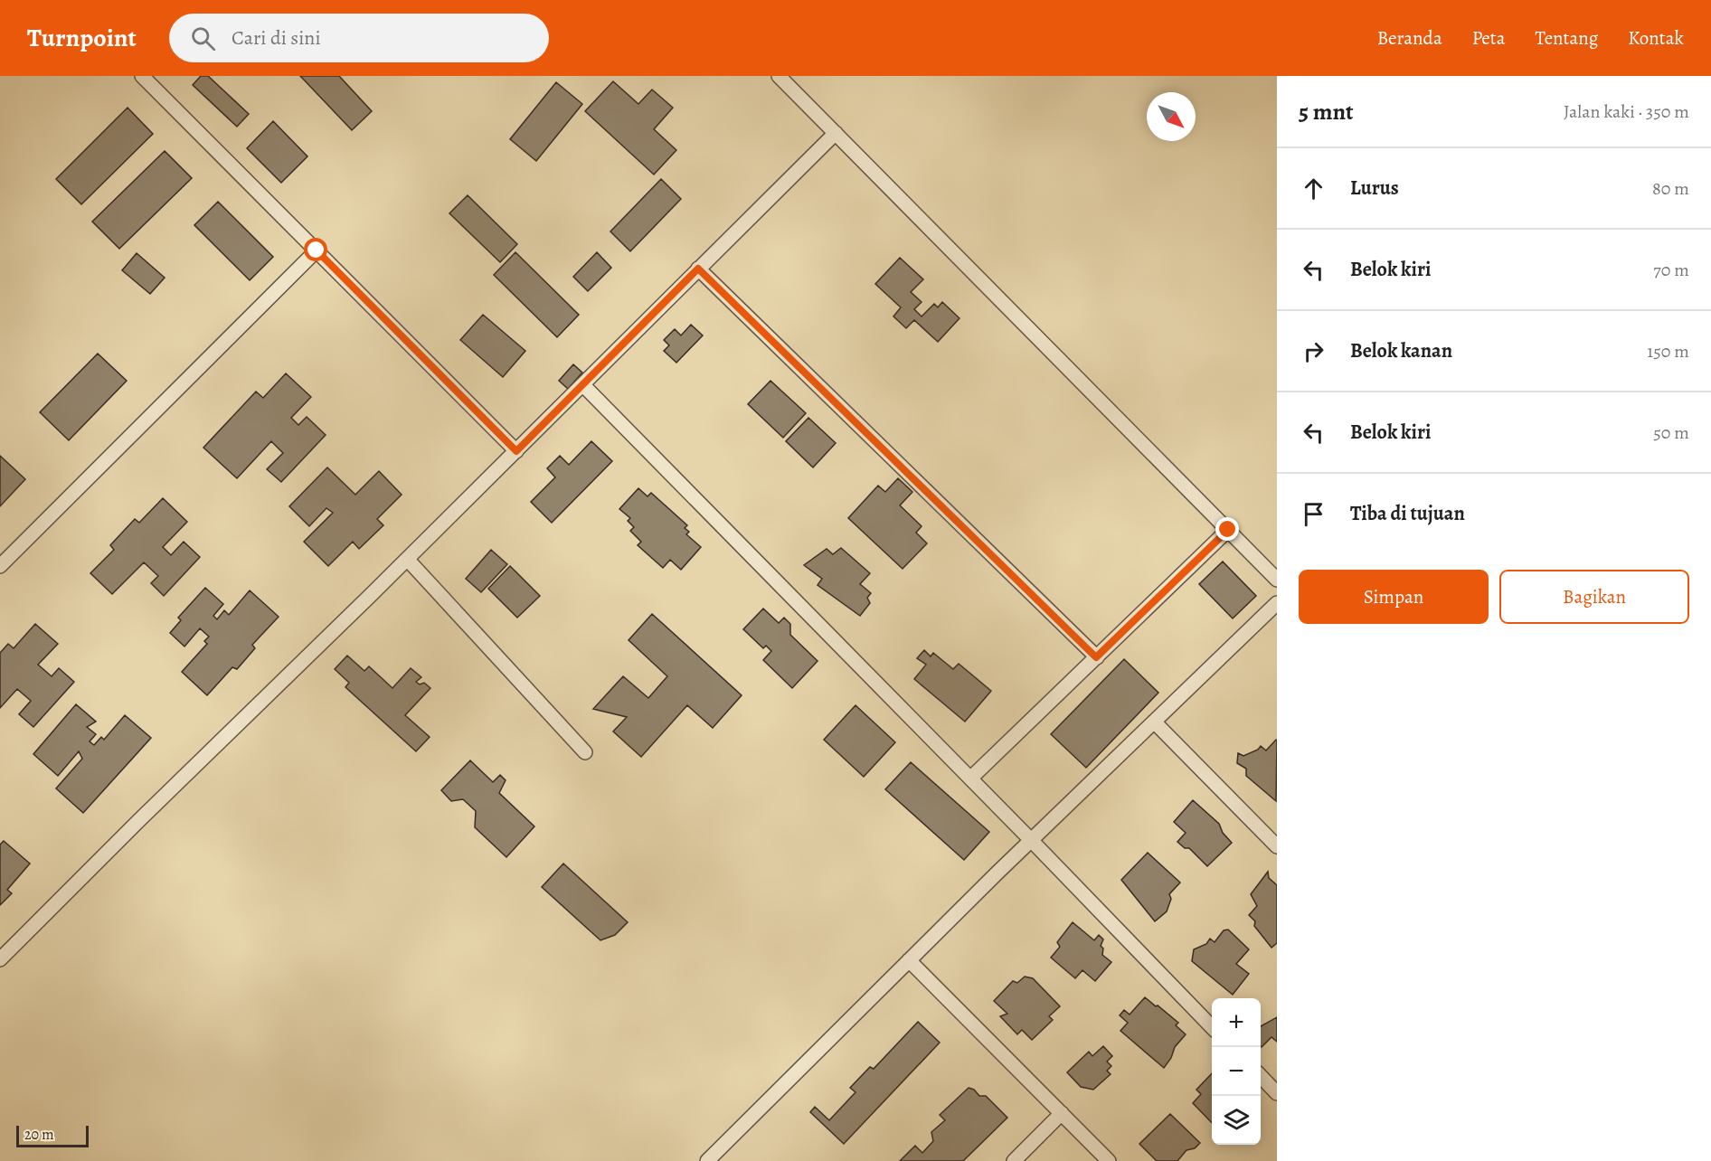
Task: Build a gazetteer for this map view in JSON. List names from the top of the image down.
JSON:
{
  "scale_bar": "20 m",
  "north": "bottom right",
  "page": {
    "header": "Turnpoint",
    "search": "Cari di sini",
    "nav": [
      "Beranda",
      "Peta",
      "Tentang",
      "Kontak"
    ],
    "heading": ["5 mnt", "Jalan kaki · 350 m"],
    "list": [
      ["Lurus", "80 m"],
      ["Belok kiri", "70 m"],
      ["Belok kanan", "150 m"],
      ["Belok kiri", "50 m"],
      "Tiba di tujuan"
    ],
    "buttons": ["Simpan", "Bagikan"],
    "map_buttons": ["+", "−"],
    "scale": "20 m"
  }
}
